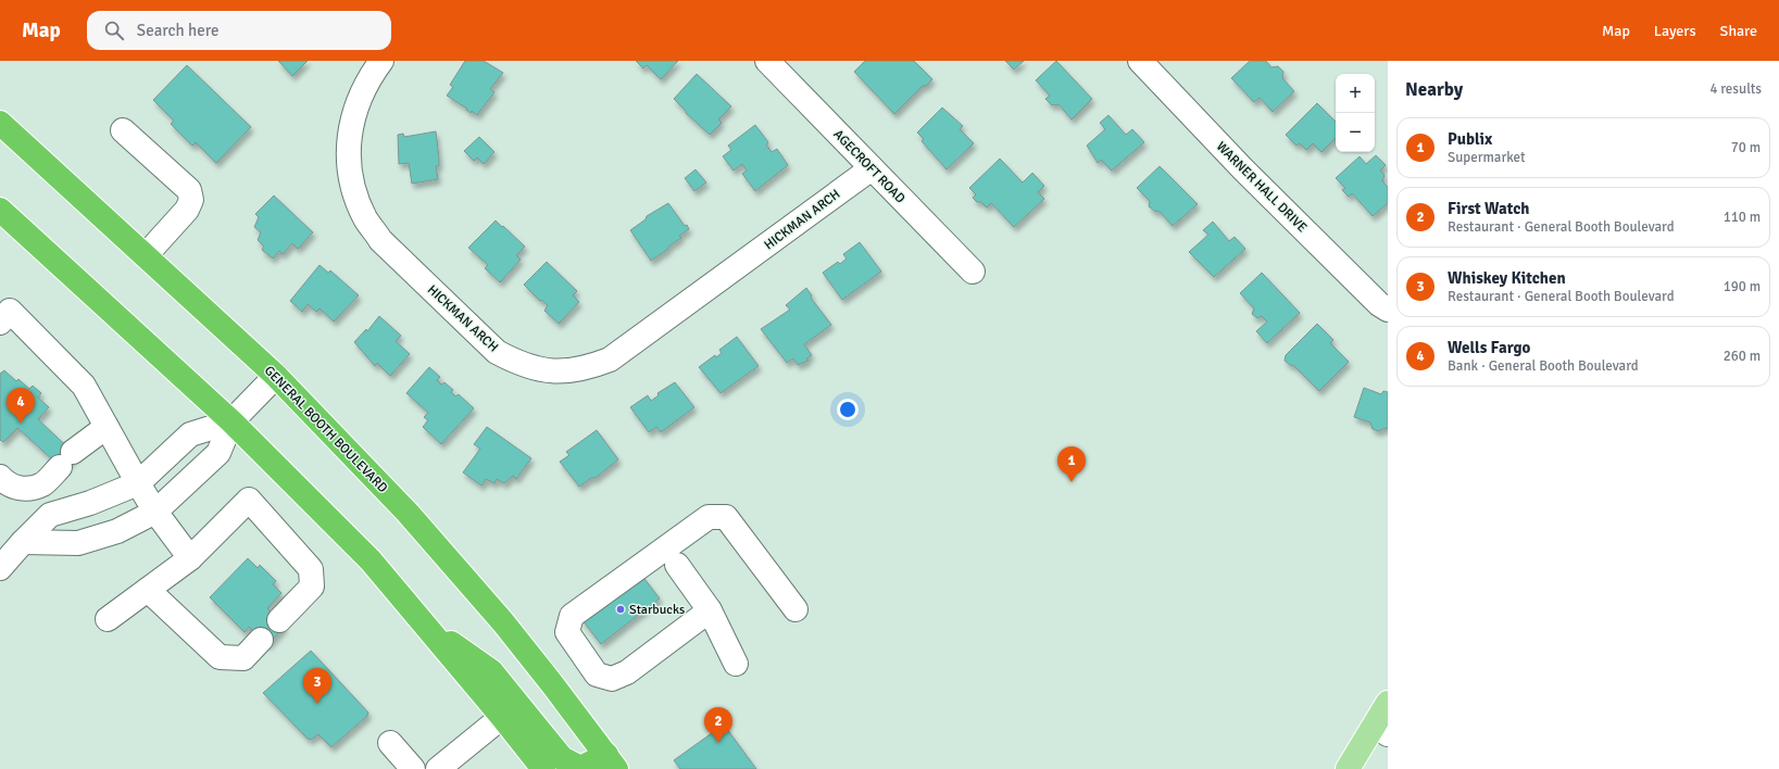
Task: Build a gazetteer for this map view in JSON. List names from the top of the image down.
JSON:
{
  "streets": {
    "highway": ["GENERAL BOOTH BOULEVARD"],
    "street": ["AGECROFT ROAD", "WARNER HALL DRIVE", "HICKMAN ARCH"]
  },
  "crossings": [
    ["AGECROFT ROAD", "HICKMAN ARCH"]
  ],
  "places": ["Starbucks"],
  "page": {
    "header": "Map",
    "search": "Search here",
    "nav": ["Map", "Layers", "Share"],
    "heading": ["Nearby", "4 results"],
    "map_buttons": ["+", "−"],
    "list": [
      {
        "mark": "1",
        "name": "Publix",
        "note": "Supermarket",
        "value": "70 m"
      },
      {
        "mark": "2",
        "name": "First Watch",
        "note": "Restaurant · General Booth Boulevard",
        "value": "110 m"
      },
      {
        "mark": "3",
        "name": "Whiskey Kitchen",
        "note": "Restaurant · General Booth Boulevard",
        "value": "190 m"
      },
      {
        "mark": "4",
        "name": "Wells Fargo",
        "note": "Bank · General Booth Boulevard",
        "value": "260 m"
      }
    ],
    "pins": [
      "4",
      "1",
      "3",
      "2"
    ]
  }
}
